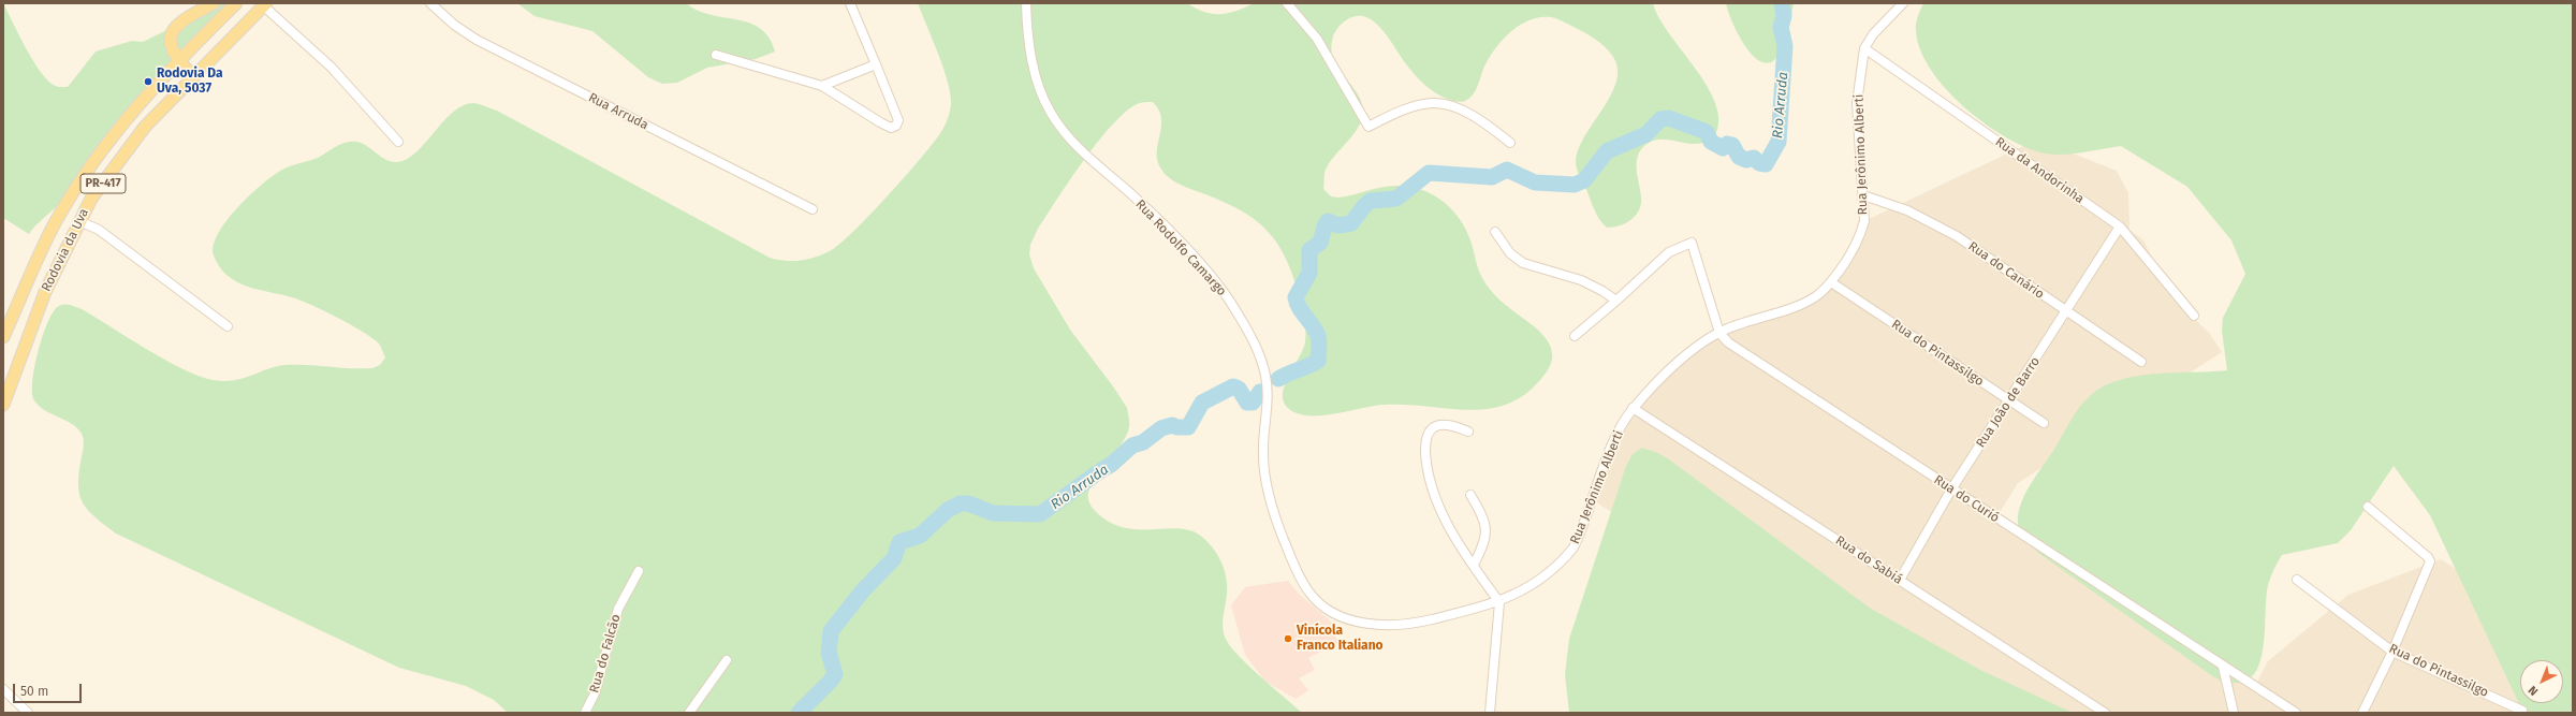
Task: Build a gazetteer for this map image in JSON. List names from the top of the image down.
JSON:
{
  "streets": {
    "main road": ["PR-417", "Rodovia da Uva"],
    "street": [
      "Rua Arruda",
      "Rua Jerônimo Alberti",
      "Rua da Andorinha",
      "Rua Rodolfo Camargo",
      "Rua do Canário",
      "Rua do Pintassilgo",
      "Rua João de Barro",
      "Rua do Curió",
      "Rua do Sabiá",
      "Rua do Falcão"
    ]
  },
  "crossings": [
    ["Rua Jerônimo Alberti", "Rua da Andorinha"],
    ["Rua Jerônimo Alberti", "Rua Rodolfo Camargo"],
    ["Rua Jerônimo Alberti", "Rua do Canário"],
    ["Rua Jerônimo Alberti", "Rua do Pintassilgo"],
    ["Rua Jerônimo Alberti", "Rua do Curió"],
    ["Rua Jerônimo Alberti", "Rua do Sabiá"],
    ["Rua da Andorinha", "Rua João de Barro"],
    ["Rua do Canário", "Rua João de Barro"],
    ["Rua do Pintassilgo", "Rua João de Barro"],
    ["Rua João de Barro", "Rua do Curió"],
    ["Rua João de Barro", "Rua do Sabiá"]
  ],
  "water": ["Rio Arruda"],
  "places": ["Rodovia Da Uva, 5037", "Vinícola Franco Italiano"],
  "scale_bar": "50 m",
  "north": "bottom left"
}
